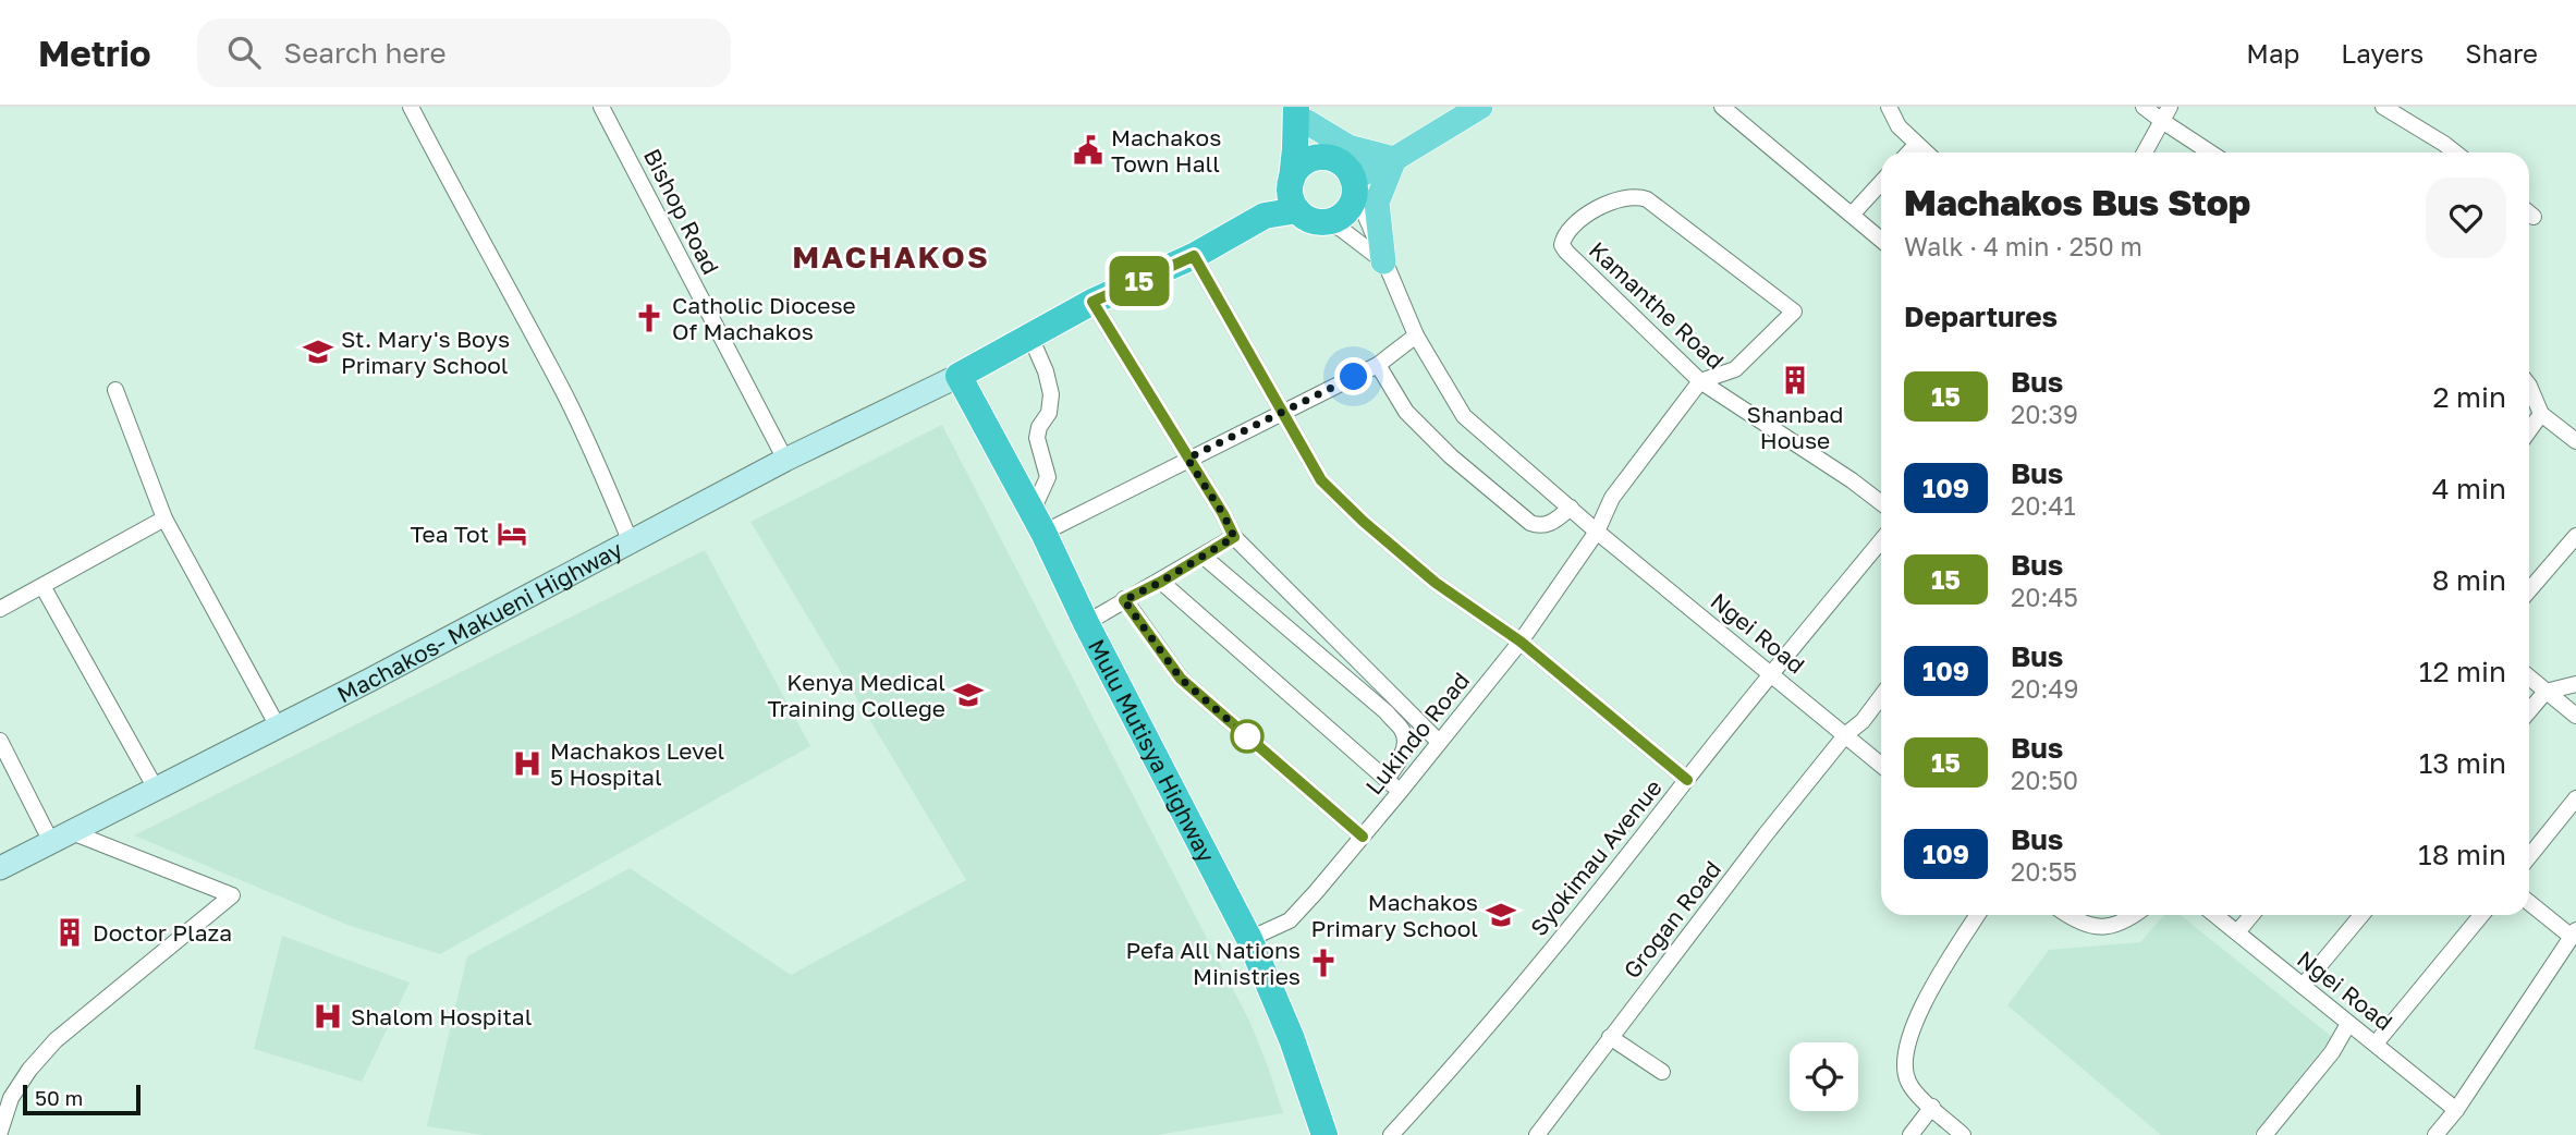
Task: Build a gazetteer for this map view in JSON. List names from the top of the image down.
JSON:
{
  "streets": {
    "highway": ["Mulu Mutisya Highway"],
    "main road": ["Machakos- Makueni Highway"],
    "street": [
      "Bishop Road",
      "Kamanthe Road",
      "Ngei Road",
      "Lukindo Road",
      "Syokimau Avenue",
      "Grogan Road"
    ]
  },
  "crossings": [
    ["Bishop Road", "Machakos- Makueni Highway"],
    ["Machakos- Makueni Highway", "Mulu Mutisya Highway"],
    ["Ngei Road", "Lukindo Road"],
    ["Ngei Road", "Syokimau Avenue"],
    ["Ngei Road", "Grogan Road"],
    ["Lukindo Road", "Mulu Mutisya Highway"]
  ],
  "districts": ["MACHAKOS"],
  "places": {
    "public building": ["Machakos Town Hall"],
    "church": ["Catholic Diocese Of Machakos", "Pefa All Nations Ministries"],
    "school or university": ["St. Mary's Boys Primary School", "Kenya Medical Training College", "Machakos Primary School"],
    "building": ["Shanbad House", "Doctor Plaza"],
    "hotel": ["Tea Tot"],
    "hospital": ["Machakos Level 5 Hospital", "Shalom Hospital"]
  },
  "lines": ["bus line 15"],
  "scale_bar": "50 m",
  "page": {
    "header": "Metrio",
    "search": "Search here",
    "nav": ["Map", "Layers", "Share"],
    "on_map": "15",
    "heading": [
      ["Machakos Bus Stop", "Walk · 4 min · 250 m"],
      "Departures"
    ],
    "list": [
      {
        "mark": "15",
        "name": "Bus",
        "note": "20:39",
        "value": "2 min"
      },
      {
        "mark": "109",
        "name": "Bus",
        "note": "20:41",
        "value": "4 min"
      },
      {
        "mark": "15",
        "name": "Bus",
        "note": "20:45",
        "value": "8 min"
      },
      {
        "mark": "109",
        "name": "Bus",
        "note": "20:49",
        "value": "12 min"
      },
      {
        "mark": "15",
        "name": "Bus",
        "note": "20:50",
        "value": "13 min"
      },
      {
        "mark": "109",
        "name": "Bus",
        "note": "20:55",
        "value": "18 min"
      }
    ],
    "scale": "50 m"
  }
}
